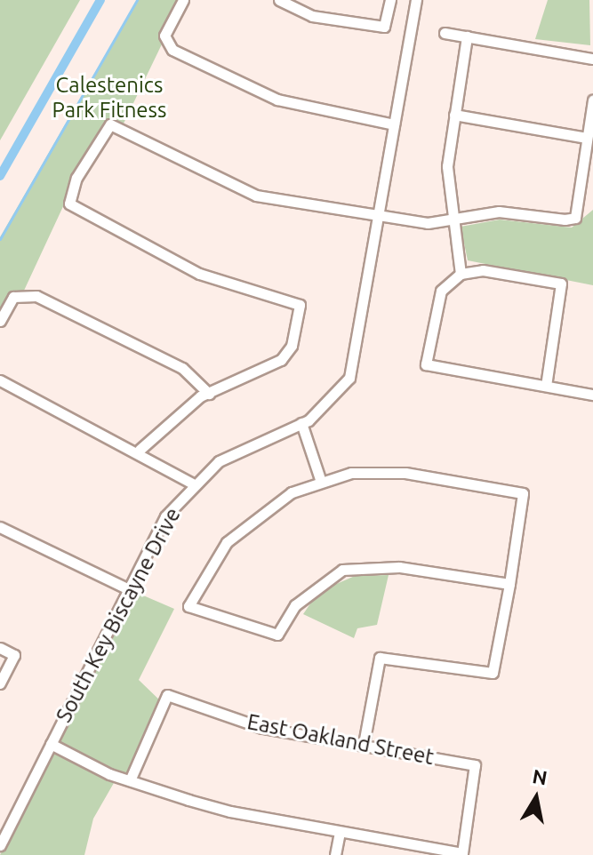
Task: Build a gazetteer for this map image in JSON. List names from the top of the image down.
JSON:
{
  "streets": {
    "street": ["South Key Biscayne Drive", "East Oakland Street"]
  },
  "parks": ["Calestenics Park Fitness"],
  "north": "top"
}
